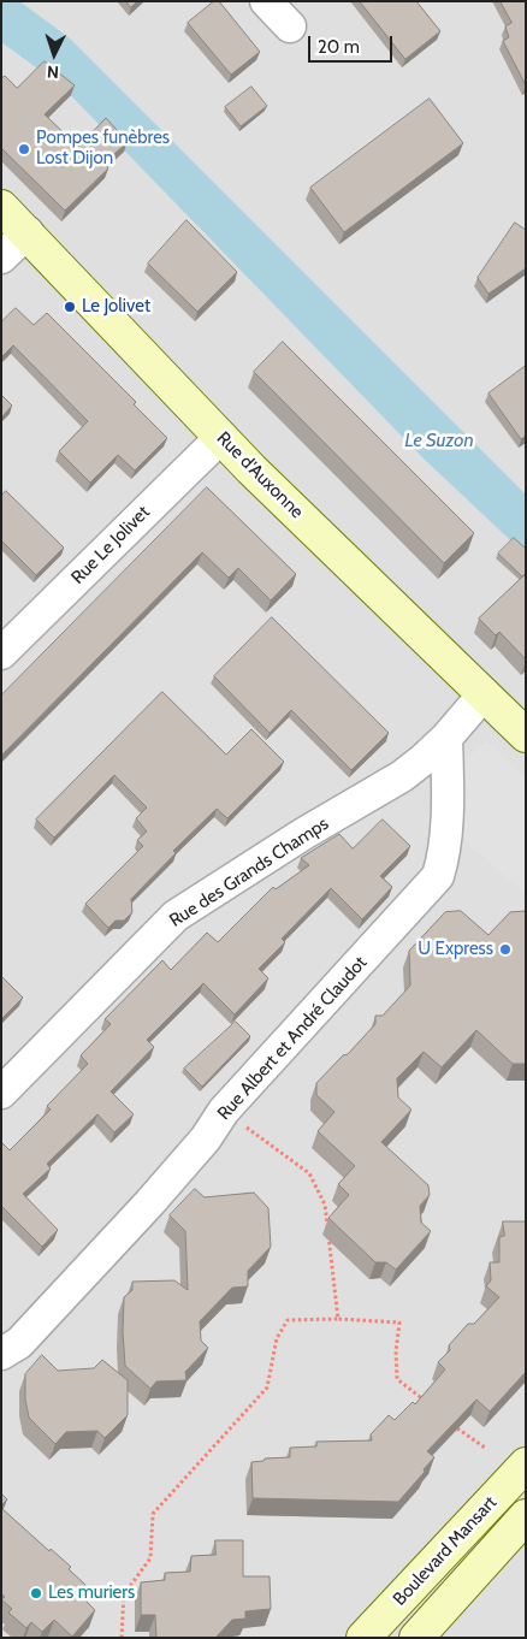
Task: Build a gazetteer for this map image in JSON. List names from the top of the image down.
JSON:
{
  "streets": {
    "main road": ["Rue d'Auxonne", "Boulevard Mansart"],
    "street": ["Rue Le Jolivet", "Rue des Grands Champs", "Rue Albert et André Claudot"]
  },
  "crossings": [
    ["Rue d'Auxonne", "Rue Le Jolivet"],
    ["Rue d'Auxonne", "Rue des Grands Champs"],
    ["Rue des Grands Champs", "Rue Albert et André Claudot"]
  ],
  "water": ["Le Suzon"],
  "places": [
    "Pompes funèbres Lost Dijon",
    "Le Jolivet",
    "U Express",
    "Les muriers"
  ],
  "scale_bar": "20 m",
  "north": "bottom"
}
